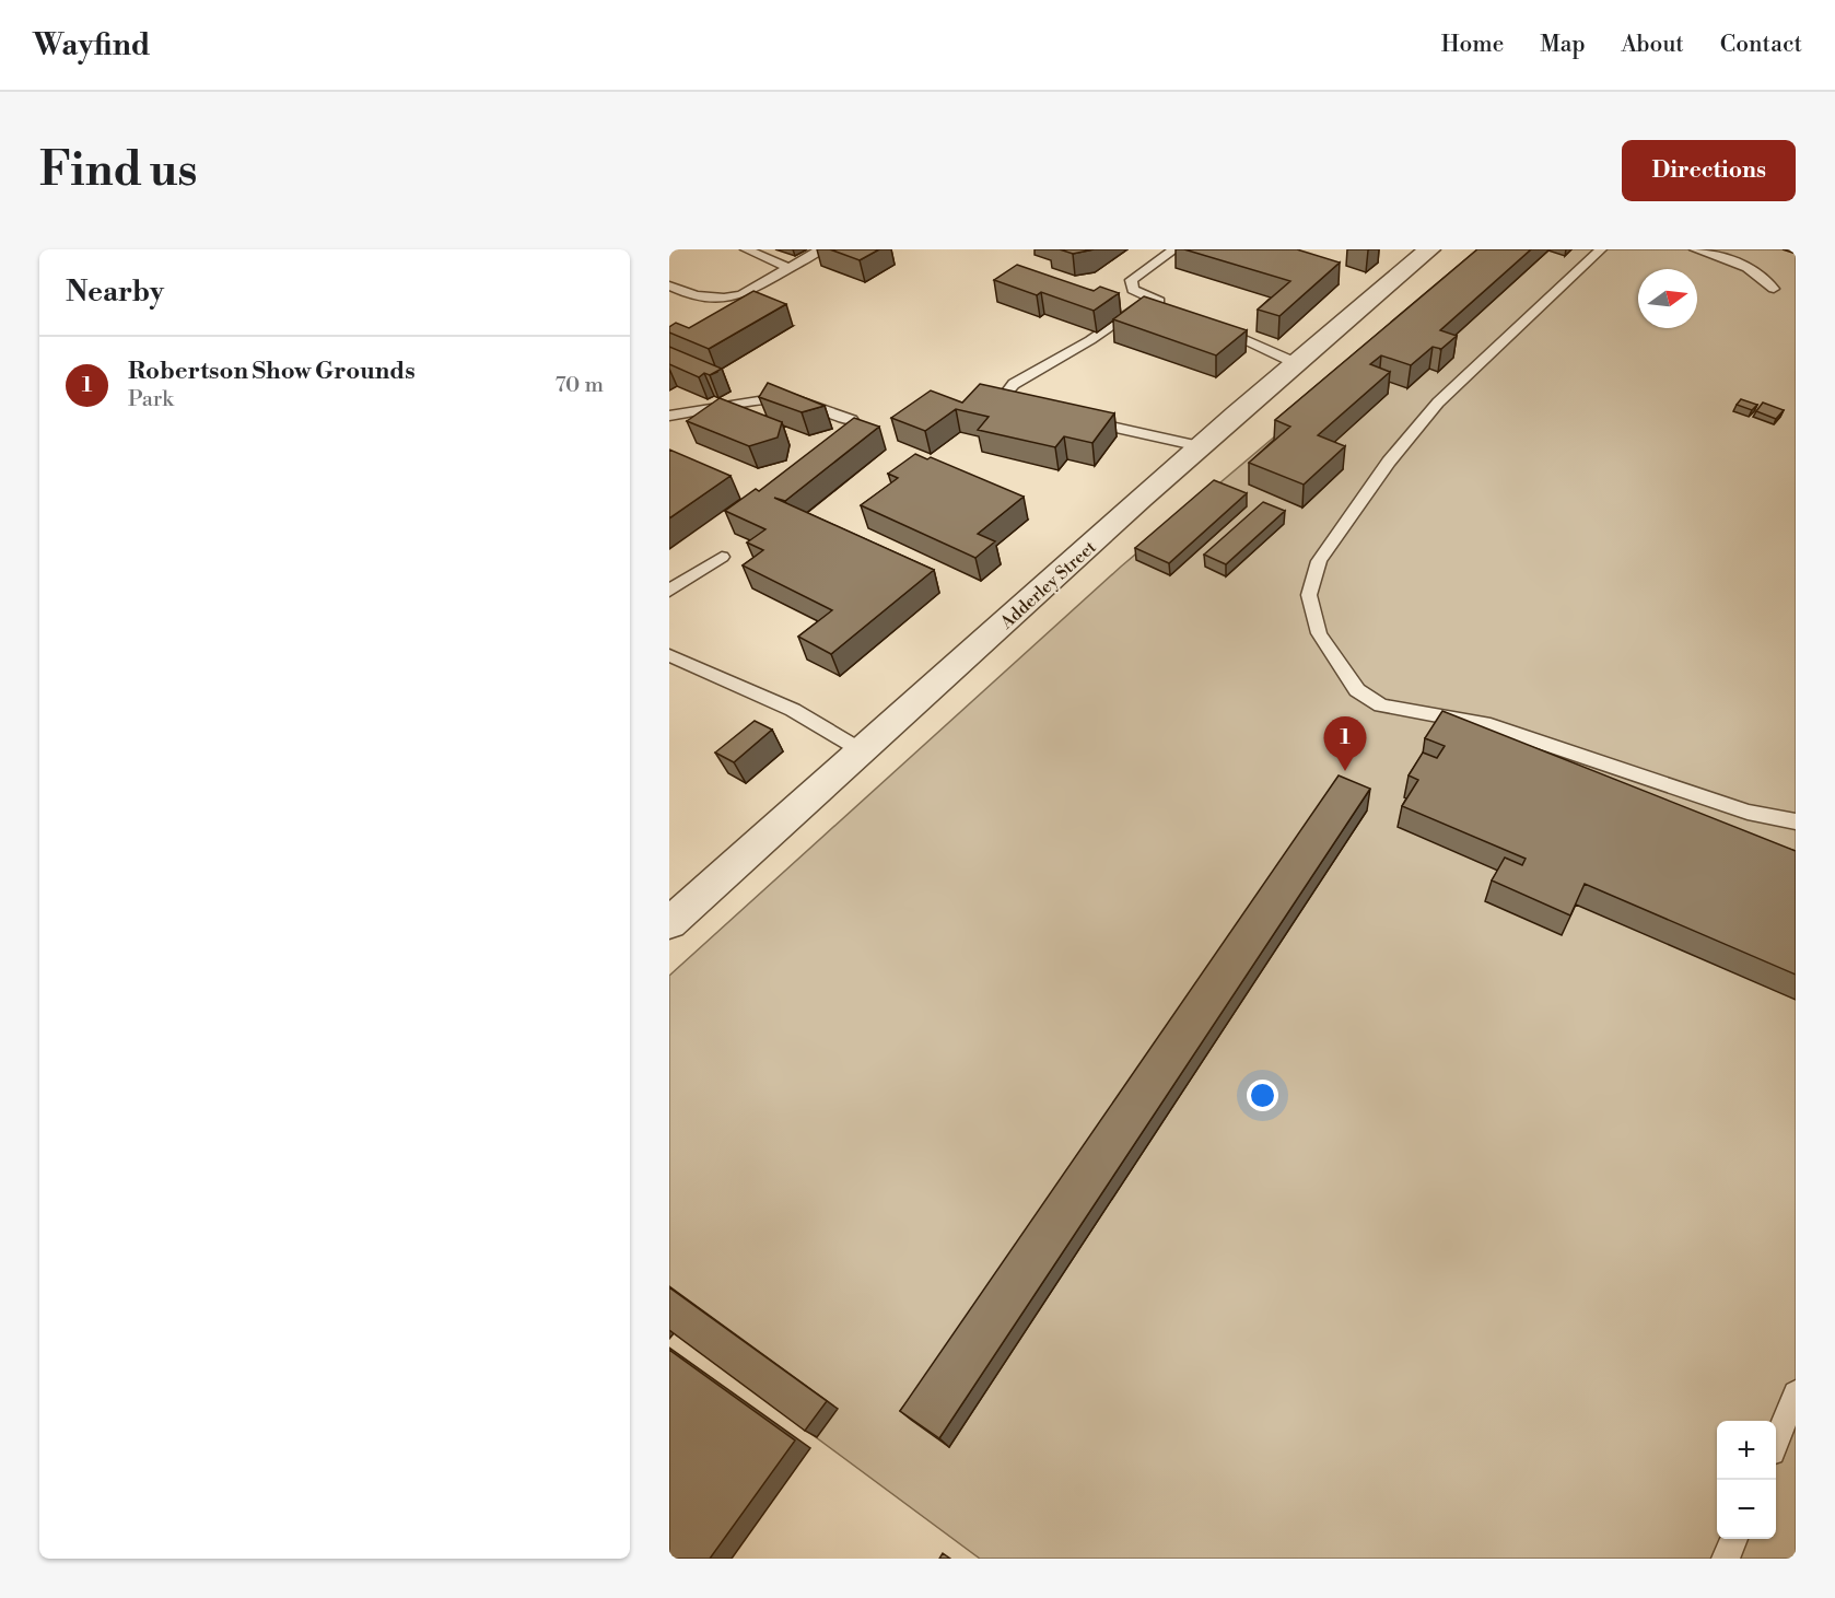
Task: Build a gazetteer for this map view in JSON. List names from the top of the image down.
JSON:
{
  "streets": {
    "street": ["Adderley Street"]
  },
  "north": "right",
  "page": {
    "header": "Wayfind",
    "nav": [
      "Home",
      "Map",
      "About",
      "Contact"
    ],
    "buttons": "Directions",
    "title": "Find us",
    "heading": "Nearby",
    "list": [
      {
        "mark": "1",
        "name": "Robertson Show Grounds",
        "note": "Park",
        "value": "70 m"
      }
    ],
    "pins": "1",
    "map_buttons": ["+", "−"]
  }
}
